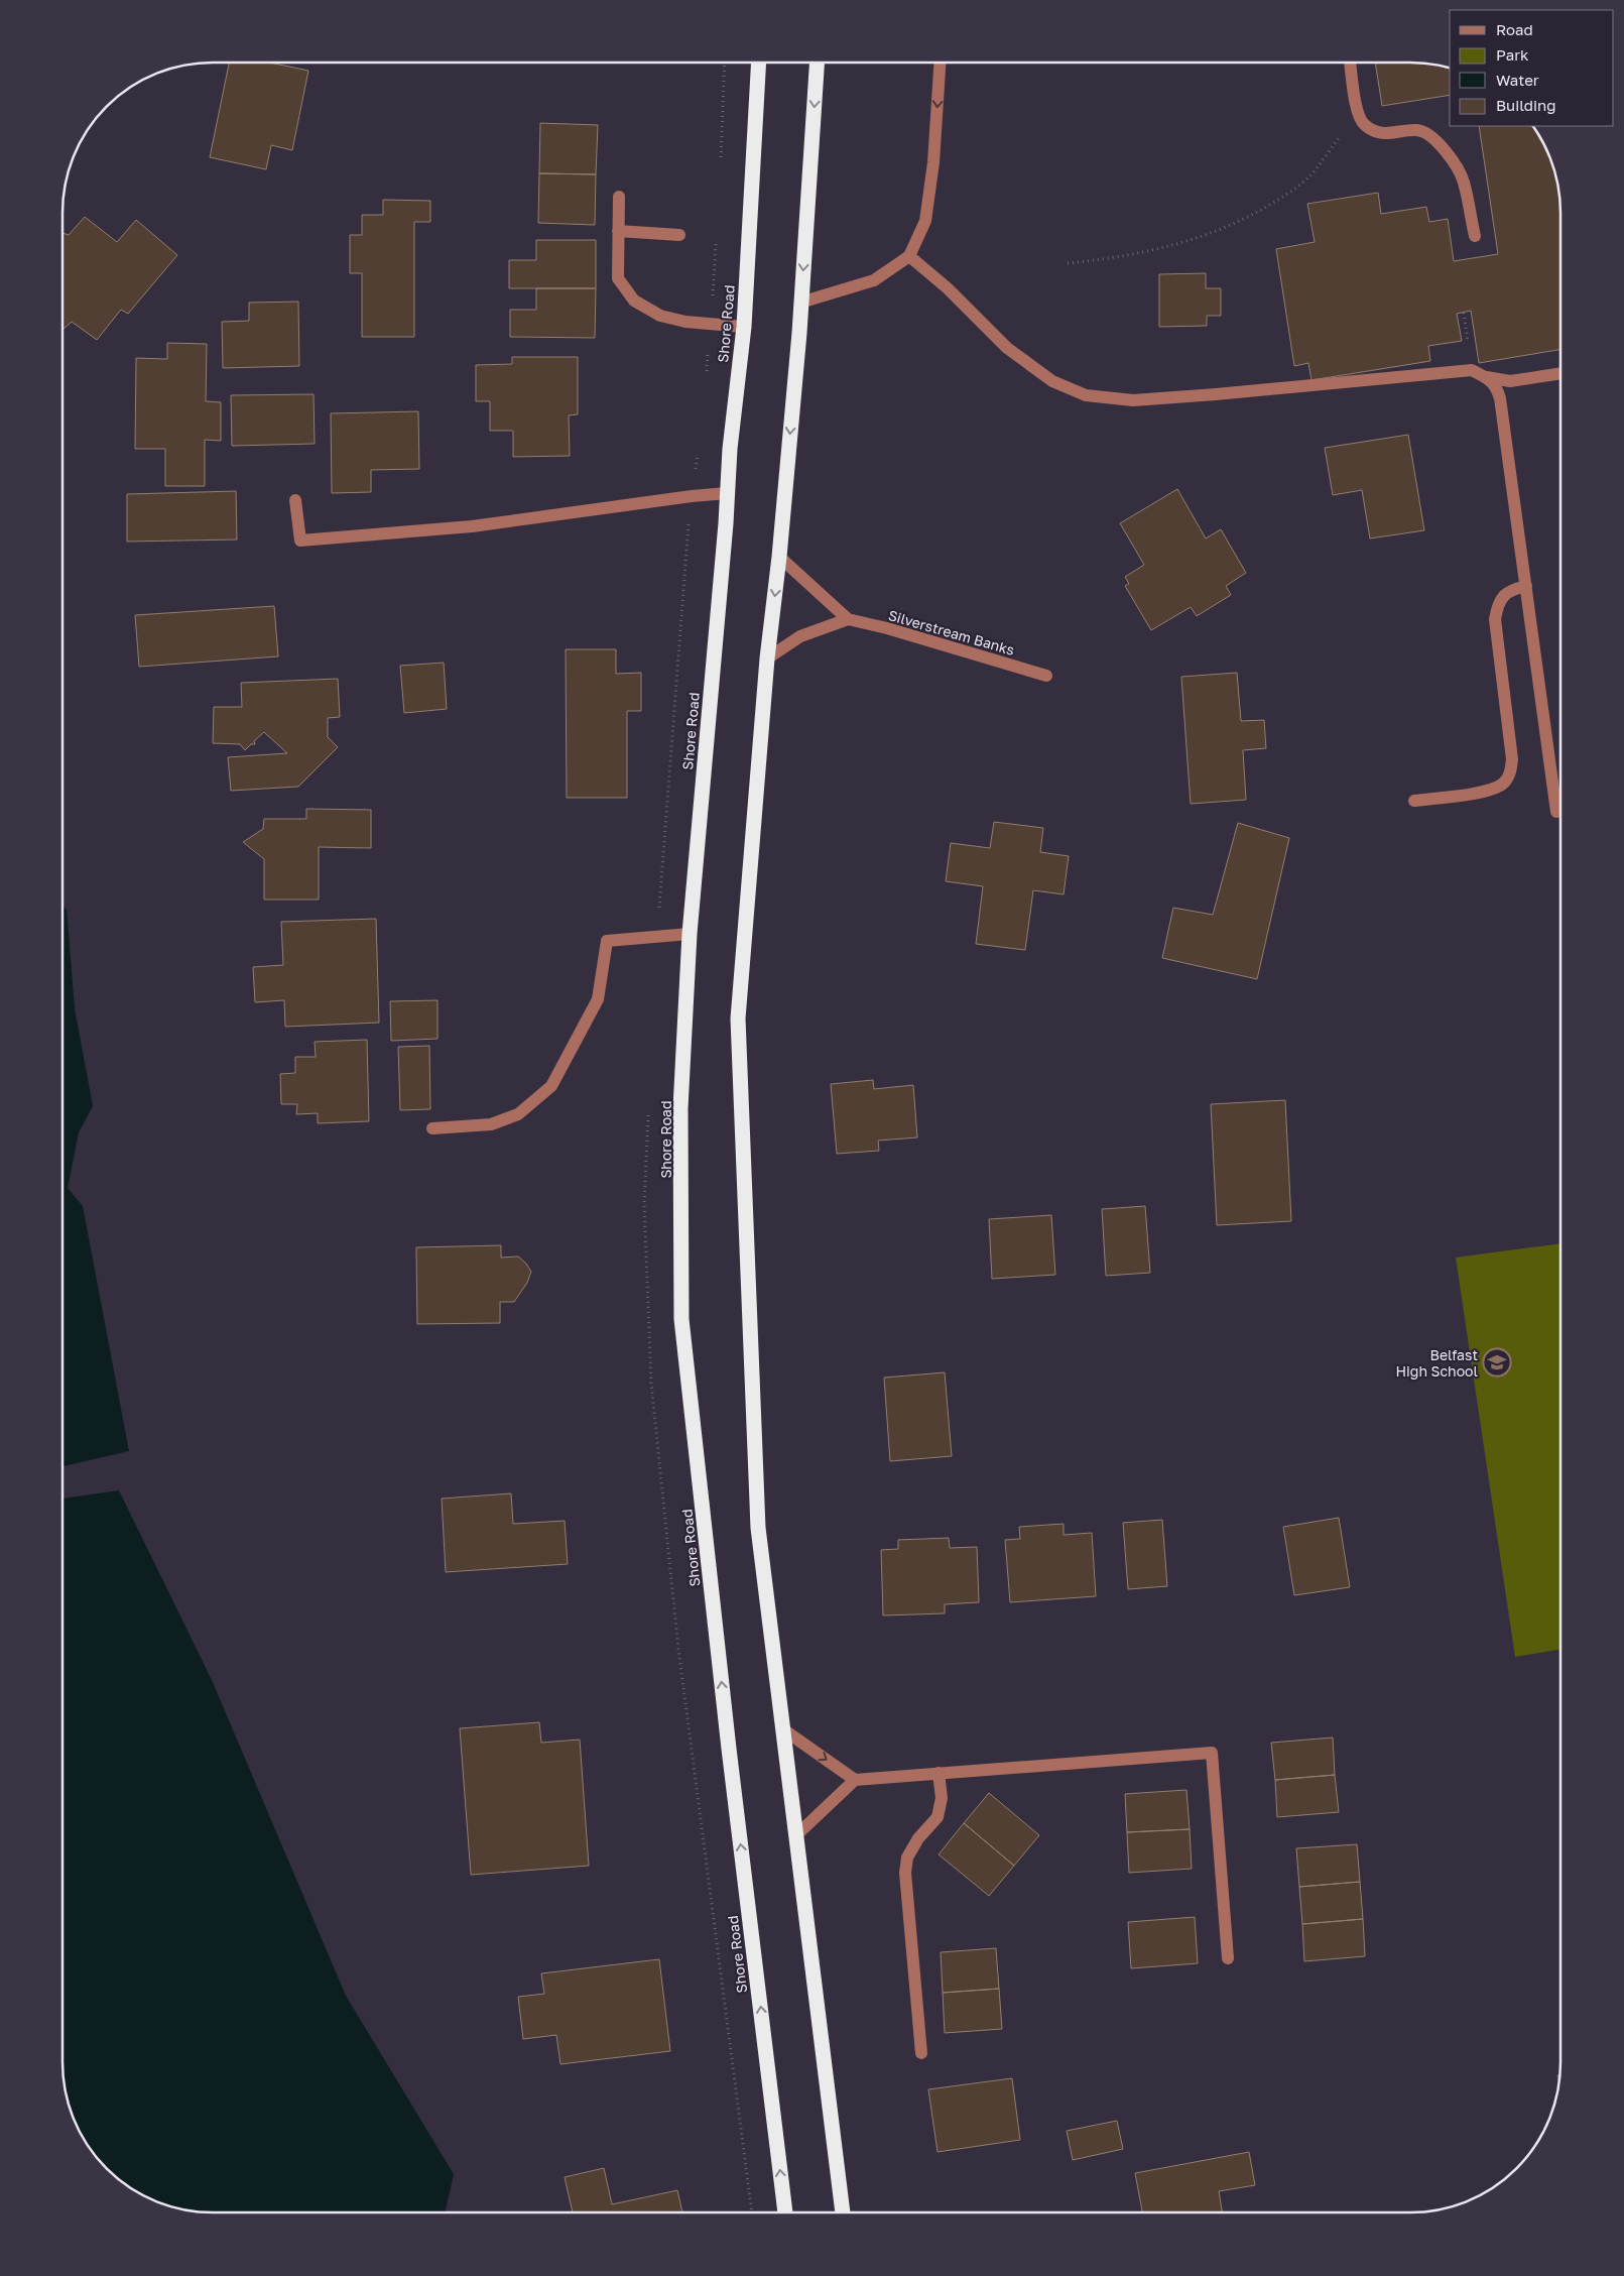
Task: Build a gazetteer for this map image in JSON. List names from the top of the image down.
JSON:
{
  "streets": {
    "highway": ["Shore Road"],
    "street": ["Silverstream Banks"]
  },
  "places": {
    "school or university": ["Belfast High School"]
  },
  "legend": [
    "Road",
    "Park",
    "Water",
    "Building"
  ]
}
